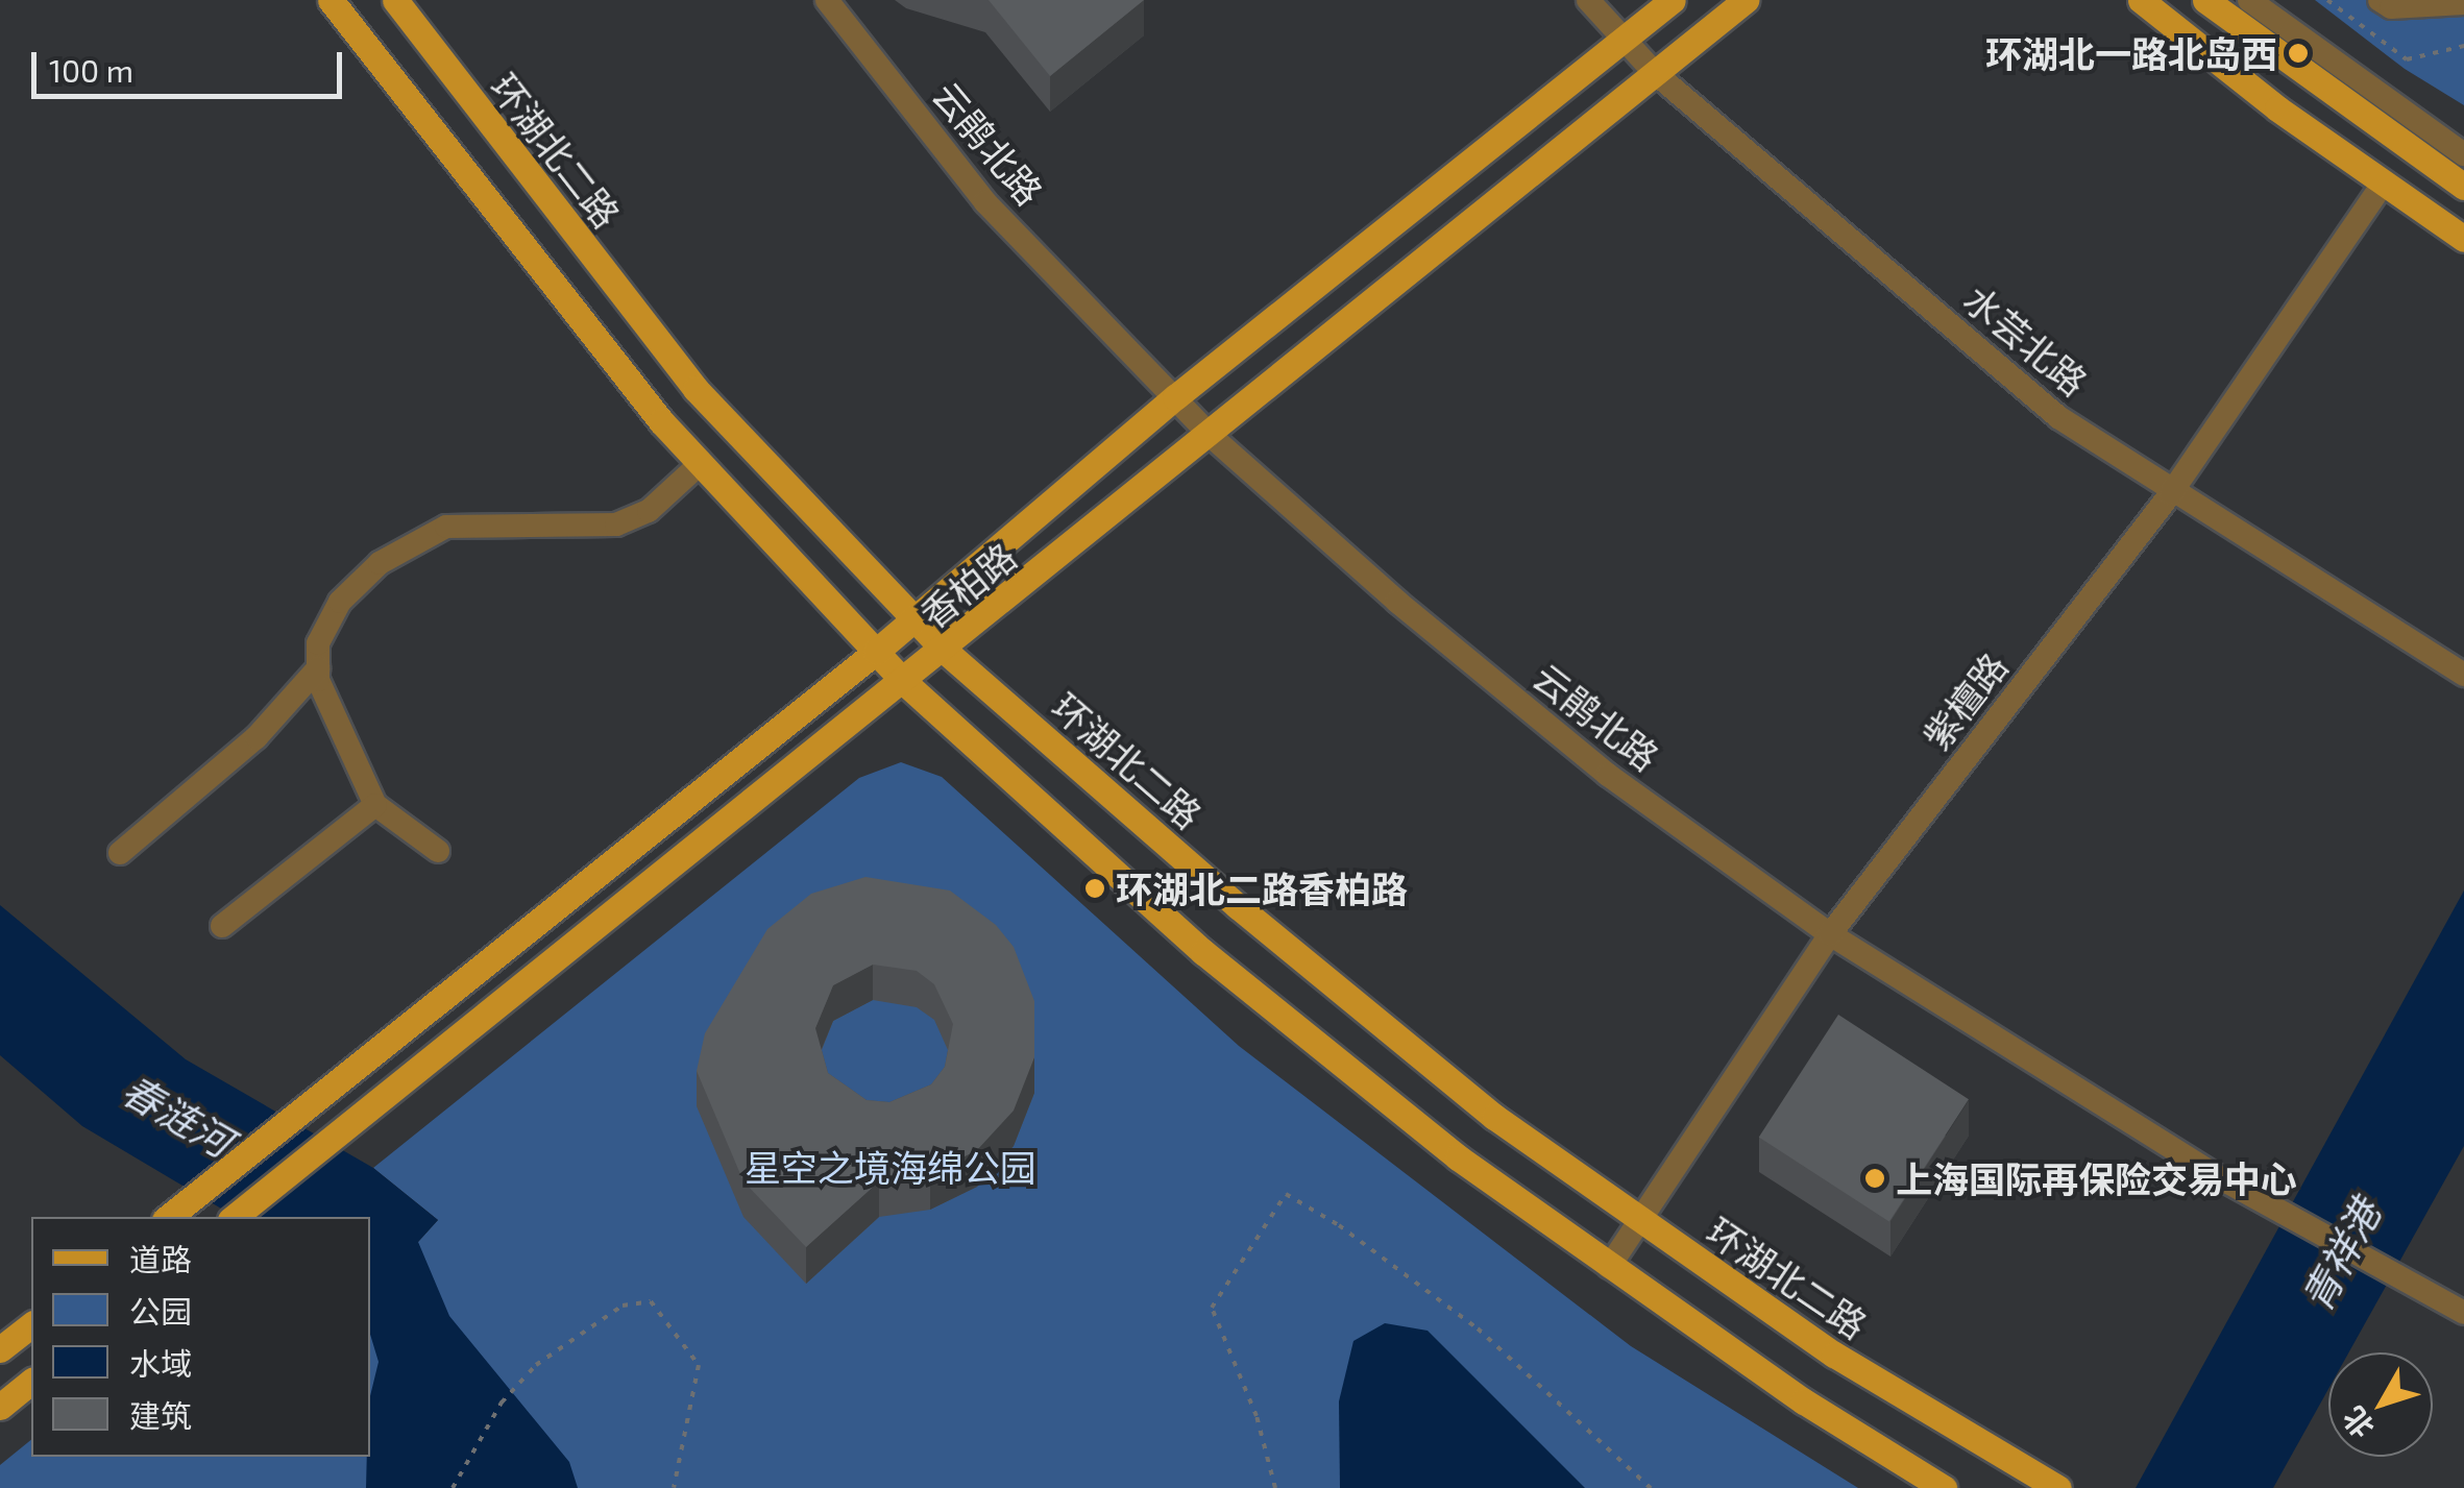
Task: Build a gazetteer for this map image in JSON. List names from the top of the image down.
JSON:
{
  "streets": {
    "main road": ["环湖北二路", "香柏路"],
    "street": ["云鹃北路", "水芸北路", "紫檀路"]
  },
  "crossings": [
    ["云鹃北路", "香柏路"],
    ["云鹃北路", "紫檀路"],
    ["环湖北二路", "香柏路"],
    ["环湖北二路", "紫檀路"],
    ["水芸北路", "香柏路"],
    ["水芸北路", "紫檀路"]
  ],
  "water": ["春涟河", "青祥港"],
  "parks": ["星空之境海绵公园"],
  "places": ["环湖北一路北岛西", "环湖北二路香柏路", "上海国际再保险交易中心"],
  "legend": [
    "道路",
    "公园",
    "水域",
    "建筑"
  ],
  "scale_bar": "100 m",
  "north": "bottom left"
}
